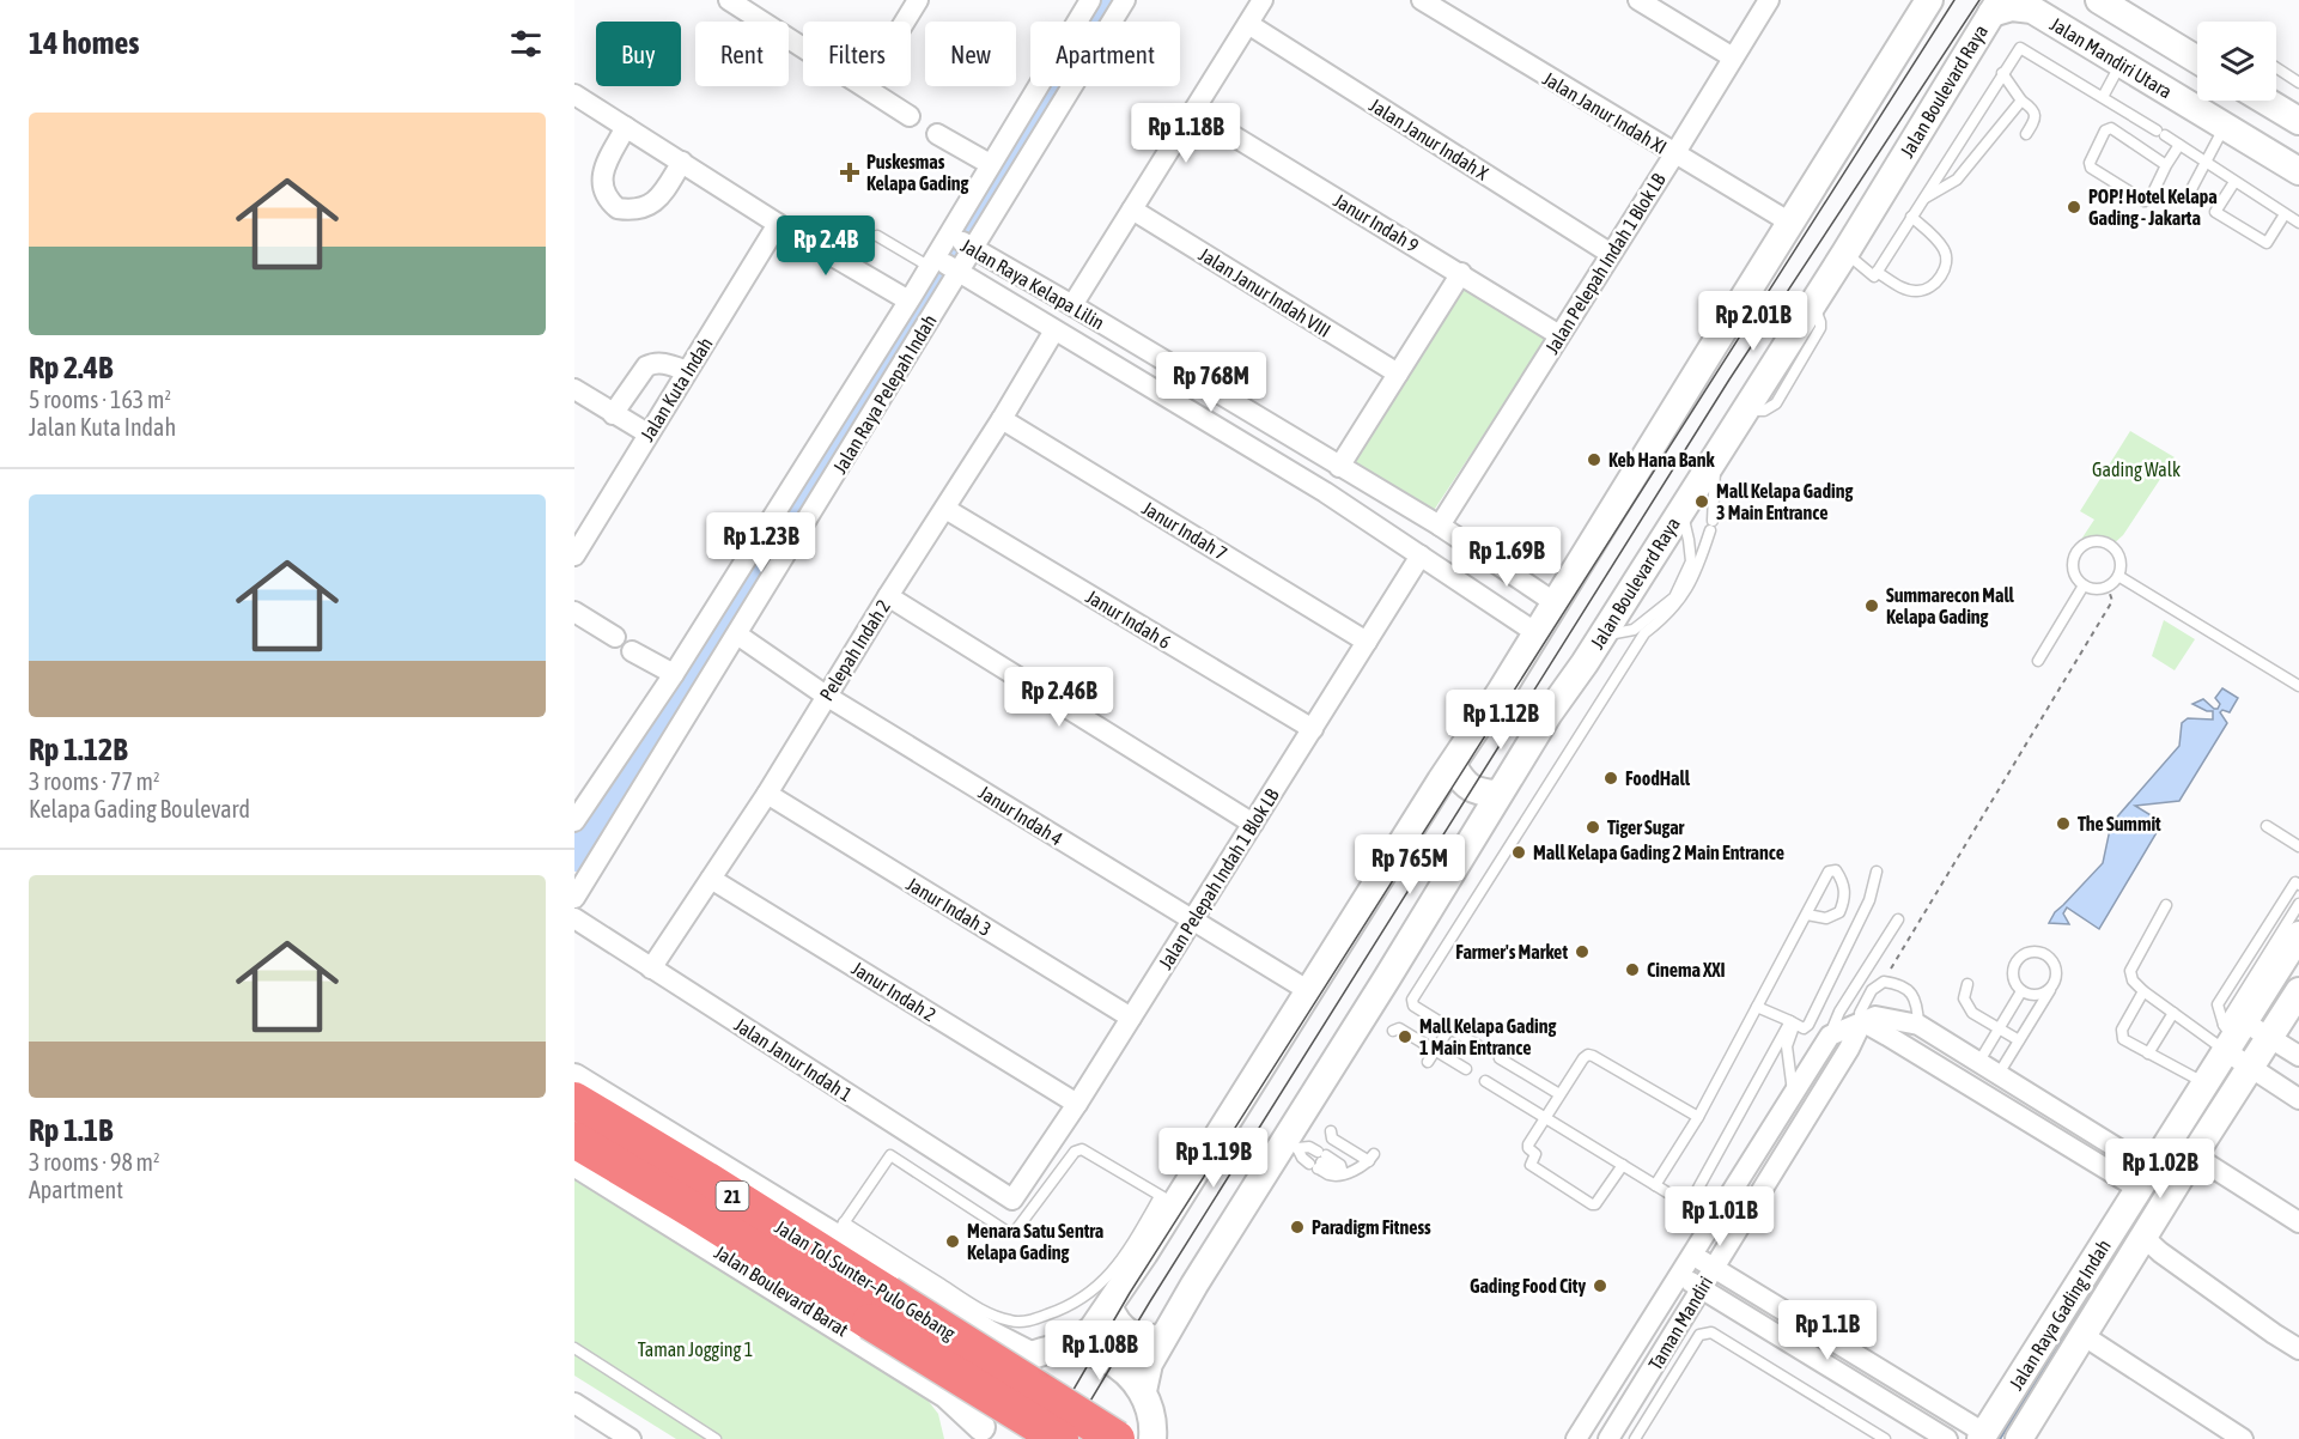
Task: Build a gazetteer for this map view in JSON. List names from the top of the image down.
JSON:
{
  "streets": {
    "highway": ["21", "Jalan Tol Sunter–Pulo Gebang"],
    "main road": [
      "Jalan Mandiri Utara",
      "Jalan Boulevard Raya",
      "Jalan Boulevard Barat",
      "Jalan Raya Gading Indah"
    ],
    "street": [
      "Jalan Janur Indah XI",
      "Jalan Janur Indah X",
      "Janur Indah 9",
      "Jalan Pelepah Indah 1 Blok LB",
      "Jalan Raya Kelapa Lilin",
      "Jalan Janur Indah VIII",
      "Jalan Kuta Indah",
      "Jalan Raya Pelepah Indah",
      "Janur Indah 7",
      "Janur Indah 6",
      "Pelepah Indah 2",
      "Janur Indah 4",
      "Janur Indah 3",
      "Janur Indah 2",
      "Jalan Janur Indah 1",
      "Taman Mandiri"
    ]
  },
  "crossings": [
    ["Jalan Mandiri Utara", "Jalan Boulevard Raya"],
    ["Jalan Janur Indah XI", "Jalan Pelepah Indah 1 Blok LB"],
    ["Jalan Janur Indah X", "Jalan Pelepah Indah 1 Blok LB"],
    ["Janur Indah 9", "Jalan Pelepah Indah 1 Blok LB"],
    ["Jalan Pelepah Indah 1 Blok LB", "Jalan Raya Kelapa Lilin"],
    ["Jalan Pelepah Indah 1 Blok LB", "Janur Indah 7"],
    ["Jalan Pelepah Indah 1 Blok LB", "Janur Indah 6"],
    ["Jalan Pelepah Indah 1 Blok LB", "Janur Indah 4"],
    ["Jalan Pelepah Indah 1 Blok LB", "Janur Indah 3"],
    ["Jalan Pelepah Indah 1 Blok LB", "Janur Indah 2"],
    ["Jalan Pelepah Indah 1 Blok LB", "Jalan Janur Indah 1"],
    ["Jalan Raya Kelapa Lilin", "Jalan Raya Pelepah Indah"],
    ["Jalan Raya Kelapa Lilin", "Pelepah Indah 2"],
    ["Jalan Raya Pelepah Indah", "Janur Indah 4"],
    ["Janur Indah 7", "Pelepah Indah 2"],
    ["Janur Indah 6", "Pelepah Indah 2"],
    ["Pelepah Indah 2", "Janur Indah 4"],
    ["Pelepah Indah 2", "Janur Indah 3"],
    ["Pelepah Indah 2", "Janur Indah 2"],
    ["Pelepah Indah 2", "Jalan Janur Indah 1"]
  ],
  "parks": ["Gading Walk", "Taman Jogging 1"],
  "places": {
    "health": ["Puskesmas Kelapa Gading"],
    "other": [
      "POP! Hotel Kelapa Gading - Jakarta",
      "Keb Hana Bank",
      "Mall Kelapa Gading 3 Main Entrance",
      "Summarecon Mall Kelapa Gading",
      "FoodHall",
      "The Summit",
      "Tiger Sugar",
      "Mall Kelapa Gading 2 Main Entrance",
      "Farmer's Market",
      "Cinema XXI",
      "Mall Kelapa Gading 1 Main Entrance",
      "Paradigm Fitness",
      "Menara Satu Sentra Kelapa Gading",
      "Gading Food City"
    ]
  },
  "page": {
    "heading": "14 homes",
    "chip": [
      "Buy",
      "Rent",
      "Filters",
      "New",
      "Apartment"
    ],
    "list": [
      {
        "name": "Rp 2.4B",
        "note": "5 rooms · 163 m² · Jalan Kuta Indah"
      },
      {
        "name": "Rp 1.12B",
        "note": "3 rooms · 77 m² · Kelapa Gading Boulevard"
      },
      {
        "name": "Rp 1.1B",
        "note": "3 rooms · 98 m² · Apartment"
      }
    ],
    "price": [
      "Rp 1.18B",
      "Rp 2.4B",
      "Rp 2.01B",
      "Rp 768M",
      "Rp 1.23B",
      "Rp 1.69B",
      "Rp 2.46B",
      "Rp 1.12B",
      "Rp 765M",
      "Rp 1.19B",
      "Rp 1.02B",
      "Rp 1.01B",
      "Rp 1.1B",
      "Rp 1.08B"
    ]
  }
}
